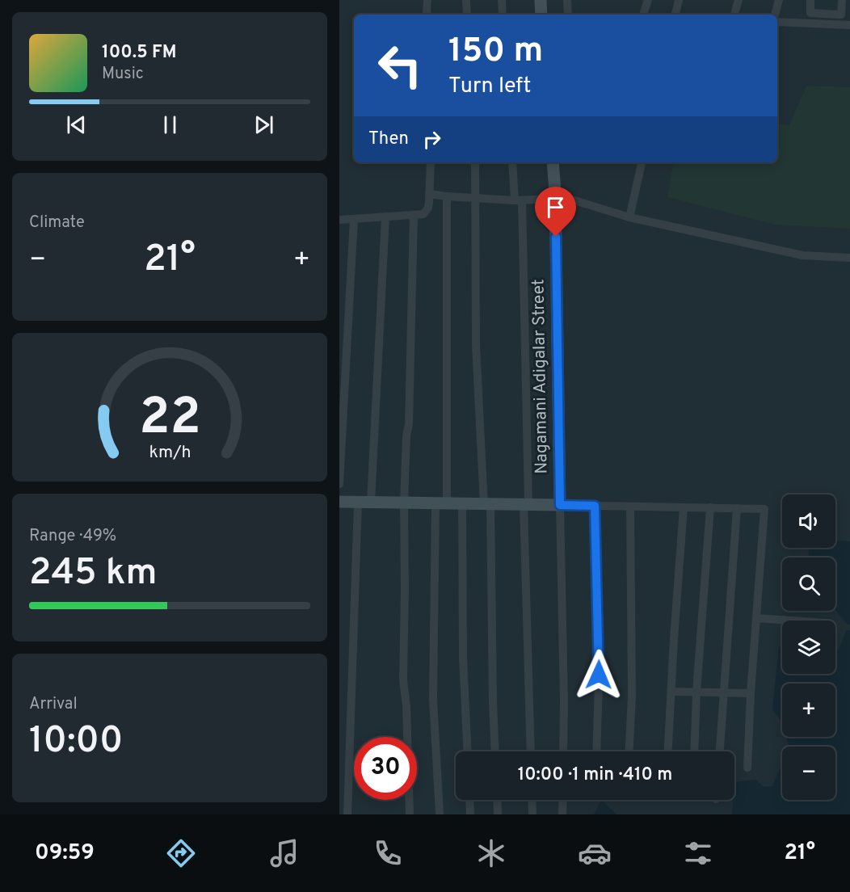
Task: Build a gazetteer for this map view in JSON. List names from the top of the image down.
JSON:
{
  "streets": {
    "street": ["Nagamani Adigalar Street"]
  },
  "page": {
    "turn": ["150 m", "Turn left"],
    "song": ["100.5 FM", "Music"],
    "then": "Then",
    "tile": [
      "Climate",
      ["Range · 49%", "245 km"],
      ["Arrival", "10:00"]
    ],
    "heat": ["−", "21°", "+"],
    "map_buttons": ["+", "−"],
    "limit": "30",
    "trip": "10:00 · 1 min · 410 m",
    "tabs": ["09:59", "21°"],
    "gauge": ["22", "km/h"]
  }
}
